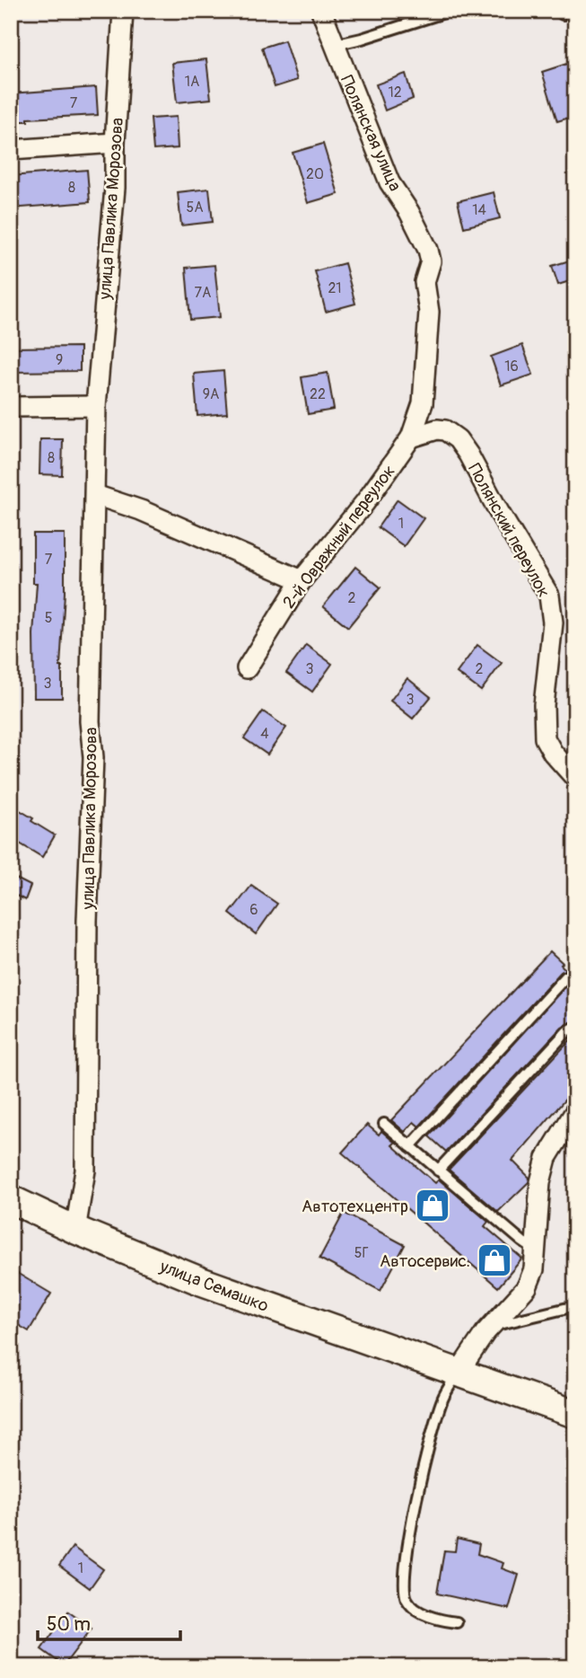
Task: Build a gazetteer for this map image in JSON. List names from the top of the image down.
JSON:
{
  "streets": {
    "main road": ["улица Семашко"],
    "street": [
      "Полянская улица",
      "улица Павлика Морозова",
      "Полянский переулок",
      "2-й Овражный переулок"
    ]
  },
  "crossings": [
    ["Полянская улица", "Полянский переулок"],
    ["Полянская улица", "2-й Овражный переулок"],
    ["улица Павлика Морозова", "улица Семашко"]
  ],
  "places": {
    "shop": ["Автотехцентр", "Автосервис."]
  },
  "house_numbers": [
    "1А",
    "12",
    "7",
    "20",
    "8",
    "5А",
    "14",
    "21",
    "7А",
    "9",
    "16",
    "9А",
    "22",
    "8",
    "1",
    "7",
    "2",
    "5",
    "3",
    "2",
    "3",
    "3",
    "4",
    "6",
    "5Г",
    "1"
  ],
  "scale_bar": "50 m"
}
